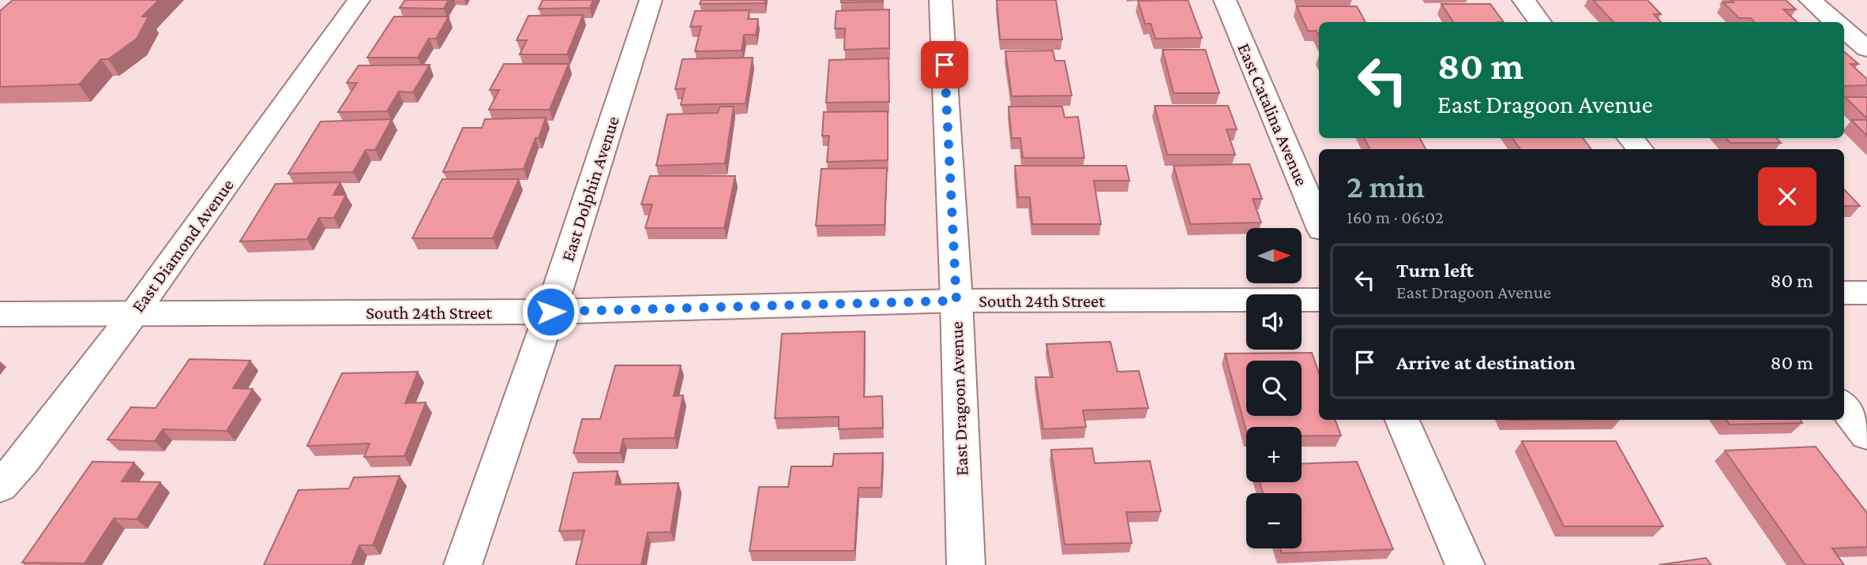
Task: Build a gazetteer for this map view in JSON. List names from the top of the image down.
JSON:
{
  "streets": {
    "street": [
      "East Catalina Avenue",
      "East Dolphin Avenue",
      "East Diamond Avenue",
      "South 24th Street",
      "East Dragoon Avenue"
    ]
  },
  "crossings": [
    ["East Dolphin Avenue", "South 24th Street"],
    ["East Diamond Avenue", "South 24th Street"],
    ["South 24th Street", "East Dragoon Avenue"]
  ],
  "north": "right",
  "page": {
    "turn": ["80 m", "East Dragoon Avenue"],
    "heading": ["2 min", "160 m · 06:02"],
    "map_buttons": ["+", "−"],
    "list": [
      {
        "name": "Turn left",
        "note": "East Dragoon Avenue",
        "value": "80 m"
      },
      {
        "name": "Arrive at destination",
        "value": "80 m"
      }
    ]
  }
}
